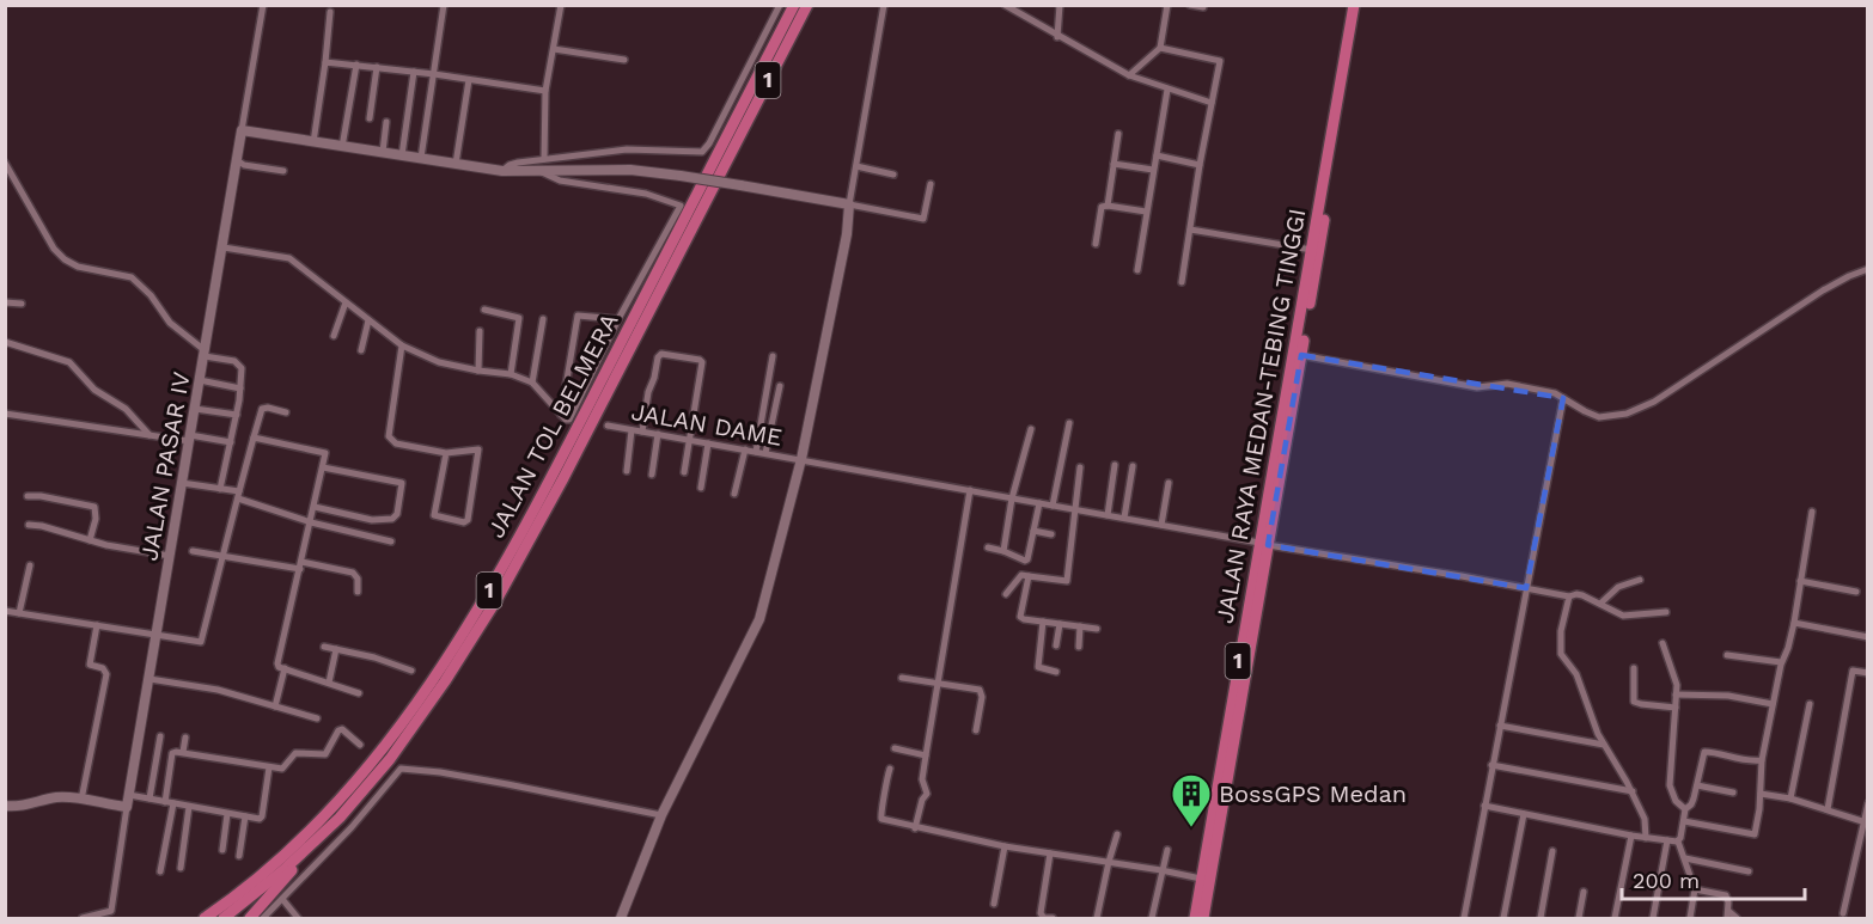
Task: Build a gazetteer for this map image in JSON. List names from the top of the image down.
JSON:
{
  "streets": {
    "highway": ["1", "JALAN RAYA MEDAN-TEBING TINGGI", "JALAN TOL BELMERA"],
    "street": ["JALAN DAME", "JALAN PASAR IV"]
  },
  "crossings": [
    ["JALAN RAYA MEDAN-TEBING TINGGI", "JALAN DAME"]
  ],
  "places": {
    "building": ["BossGPS Medan"]
  },
  "scale_bar": "200 m"
}
